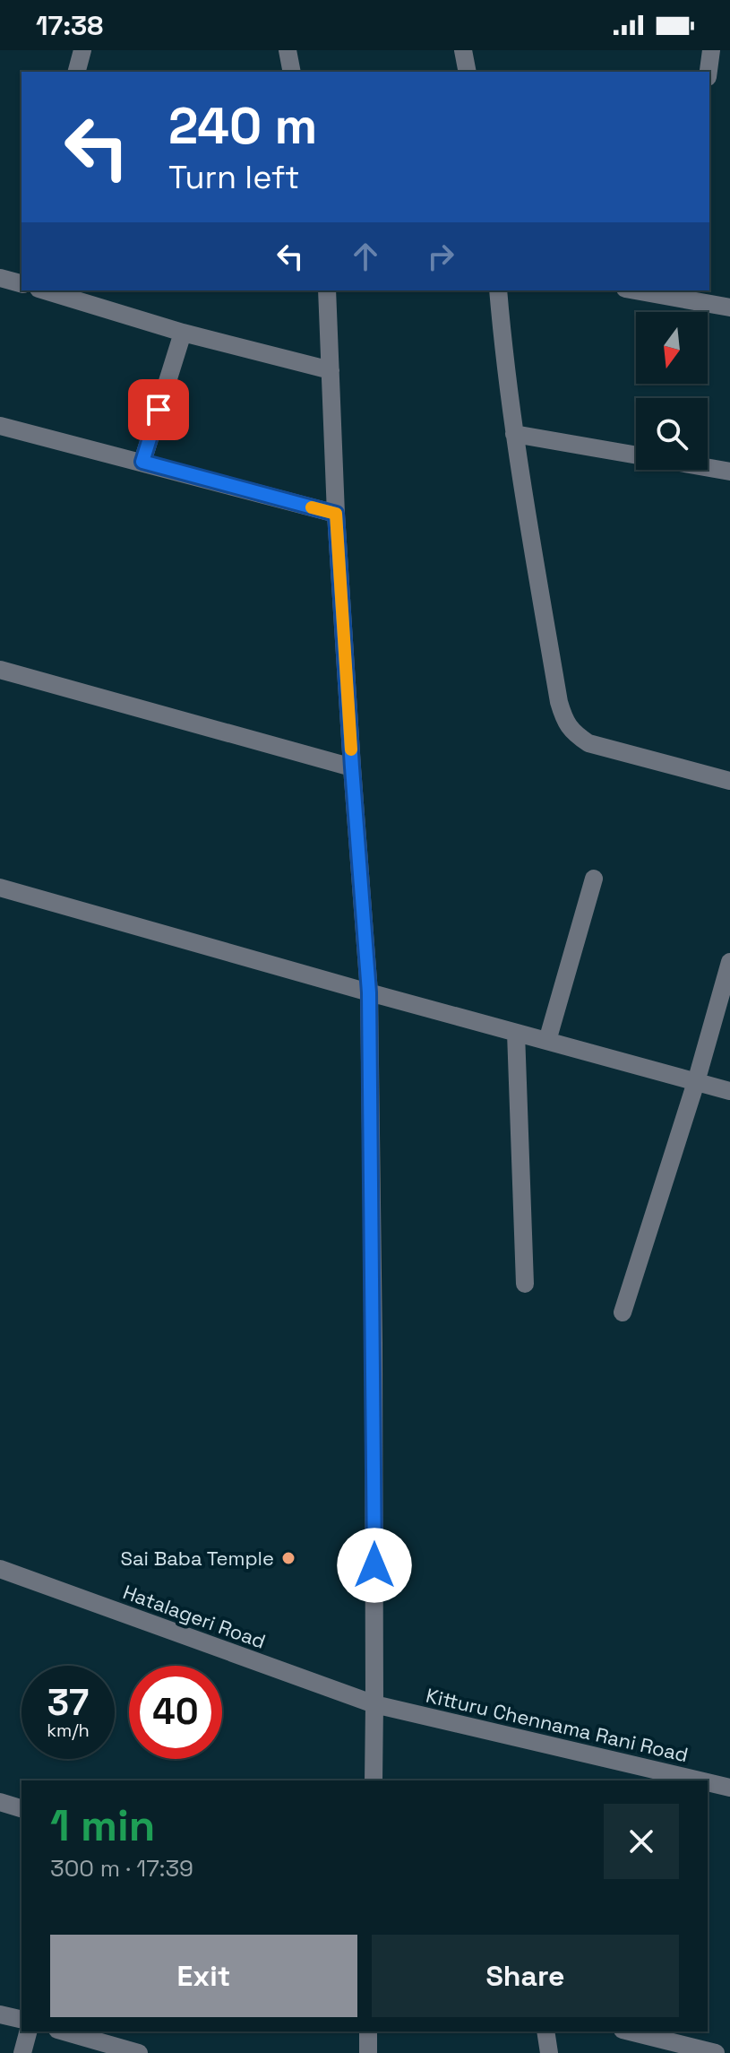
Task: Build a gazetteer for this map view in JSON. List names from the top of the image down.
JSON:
{
  "streets": {
    "street": ["Hatalageri Road", "Kitturu Chennama Rani Road"]
  },
  "crossings": [
    ["Hatalageri Road", "Kitturu Chennama Rani Road"]
  ],
  "places": ["Sai Baba Temple"],
  "north": "bottom",
  "page": {
    "status": "17:38",
    "turn": ["240 m", "Turn left"],
    "speed": "37 km/h",
    "limit": "40",
    "heading": ["1 min", "300 m · 17:39"],
    "buttons": ["Exit", "Share"]
  }
}
